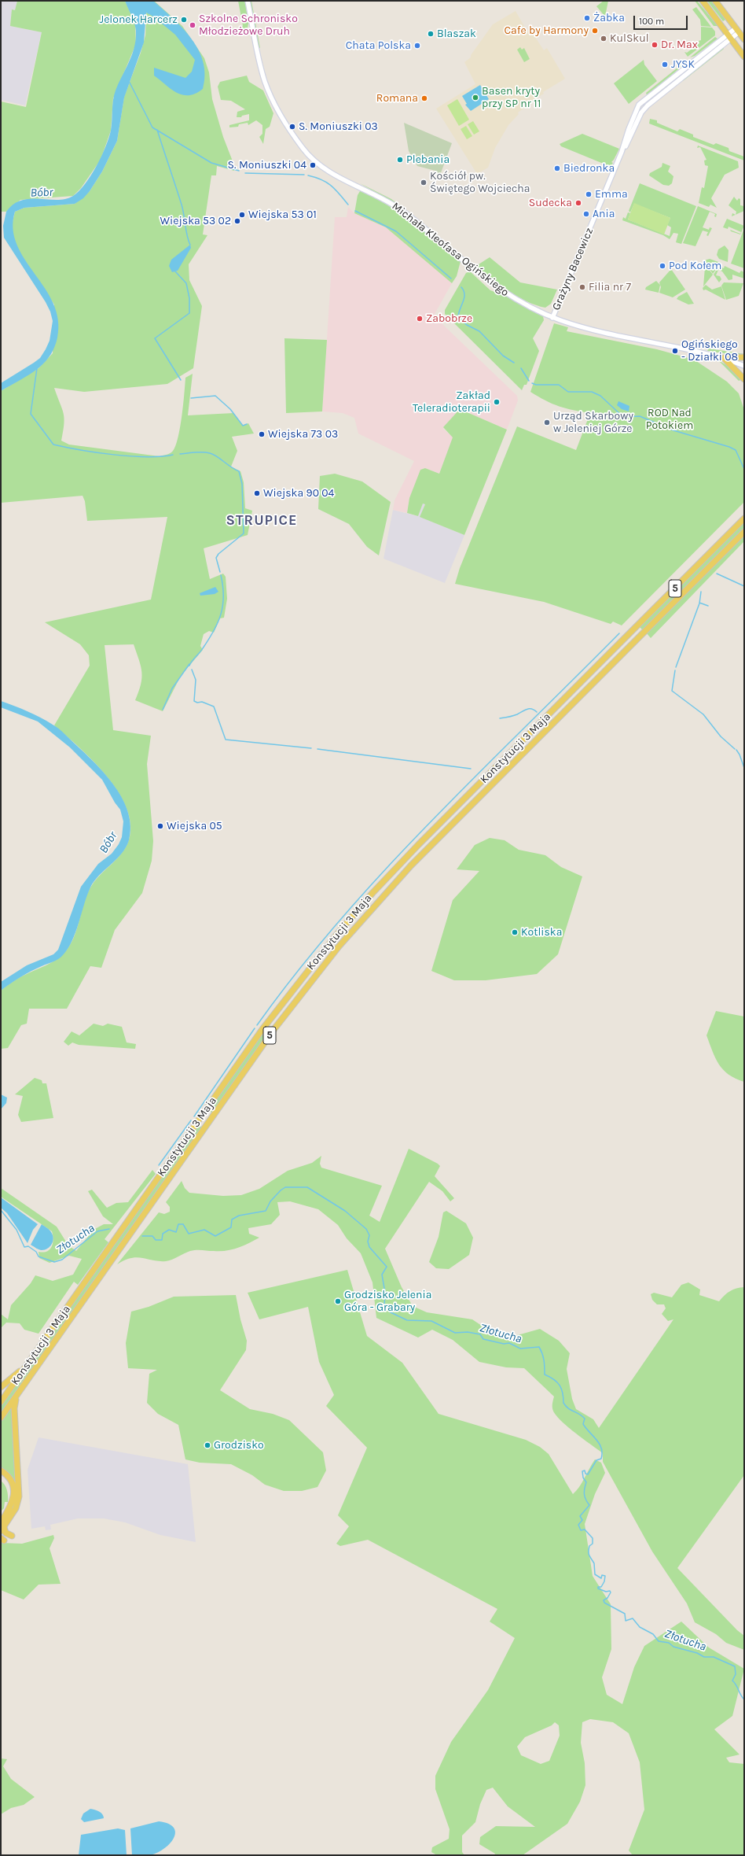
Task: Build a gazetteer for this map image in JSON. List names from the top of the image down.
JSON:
{
  "streets": {
    "main road": ["5", "Konstytucji 3 Maja"],
    "street": ["Michała Kleofasa Ogińskiego", "Grażyny Bacewicz"]
  },
  "crossings": [
    ["Michała Kleofasa Ogińskiego", "Grażyny Bacewicz"]
  ],
  "districts": ["STRUPICE"],
  "water": ["Bóbr", "Złotucha"],
  "parks": ["ROD Nad Potokiem"],
  "places": [
    "Żabka",
    "Jelonek Harcerz",
    "Szkolne Schronisko Młodzieżowe Druh",
    "Cafe by Harmony",
    "Blaszak",
    "KulSkul",
    "Dr. Max",
    "Chata Polska",
    "JYSK",
    "Basen kryty przy SP nr 11",
    "Romana",
    "S. Moniuszki 03",
    "Plebania",
    "S. Moniuszki 04",
    "Biedronka",
    "Kościół pw. Świętego Wojciecha",
    "Emma",
    "Sudecka",
    "Ania",
    "Wiejska 53 01",
    "Wiejska 53 02",
    "Pod Kołem",
    "Filia nr 7",
    "Zabobrze",
    "Ogińskiego - Działki 08",
    "Zakład Teleradioterapii",
    "Urząd Skarbowy w Jeleniej Górze",
    "Wiejska 73 03",
    "Wiejska 90 04",
    "Wiejska 05",
    "Kotliska",
    "Grodzisko Jelenia Góra - Grabary",
    "Grodzisko"
  ],
  "scale_bar": "100 m"
}
